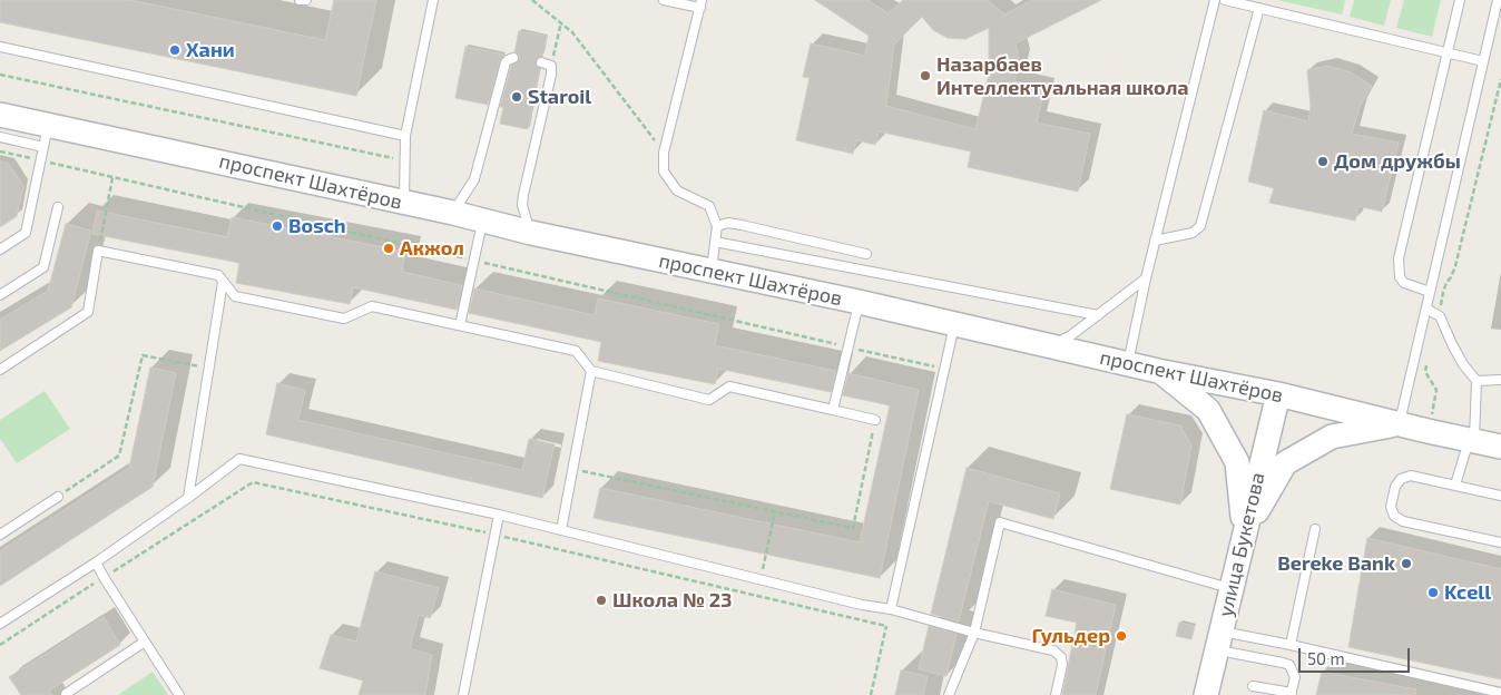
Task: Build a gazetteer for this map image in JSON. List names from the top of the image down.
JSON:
{
  "streets": {
    "street": ["проспект Шахтёров", "улица Букетова"]
  },
  "crossings": [
    ["проспект Шахтёров", "улица Букетова"]
  ],
  "places": [
    "Хани",
    "Назарбаев Интеллектуальная школа",
    "Staroil",
    "Дом дружбы",
    "Bosch",
    "Акжол",
    "Bereke Bank",
    "Kcell",
    "Школа № 23",
    "Гульдер"
  ],
  "scale_bar": "50 m"
}
